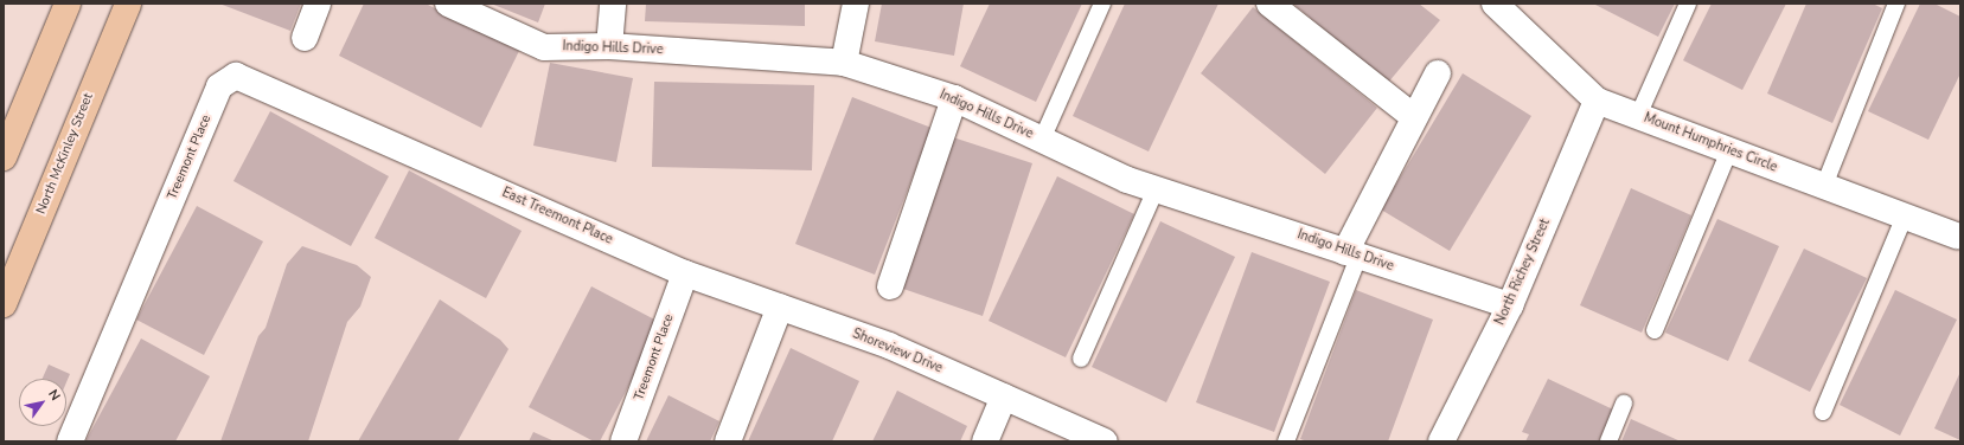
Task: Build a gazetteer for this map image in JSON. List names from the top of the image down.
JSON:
{
  "streets": {
    "main road": ["North McKinley Street"],
    "street": [
      "Indigo Hills Drive",
      "Mount Humphries Circle",
      "Treemont Place",
      "East Treemont Place",
      "North Richey Street",
      "Shoreview Drive"
    ]
  },
  "crossings": [
    ["Indigo Hills Drive", "North Richey Street"],
    ["Mount Humphries Circle", "North Richey Street"],
    ["Treemont Place", "East Treemont Place"],
    ["Treemont Place", "Shoreview Drive"],
    ["East Treemont Place", "Shoreview Drive"]
  ],
  "north": "top right"
}
